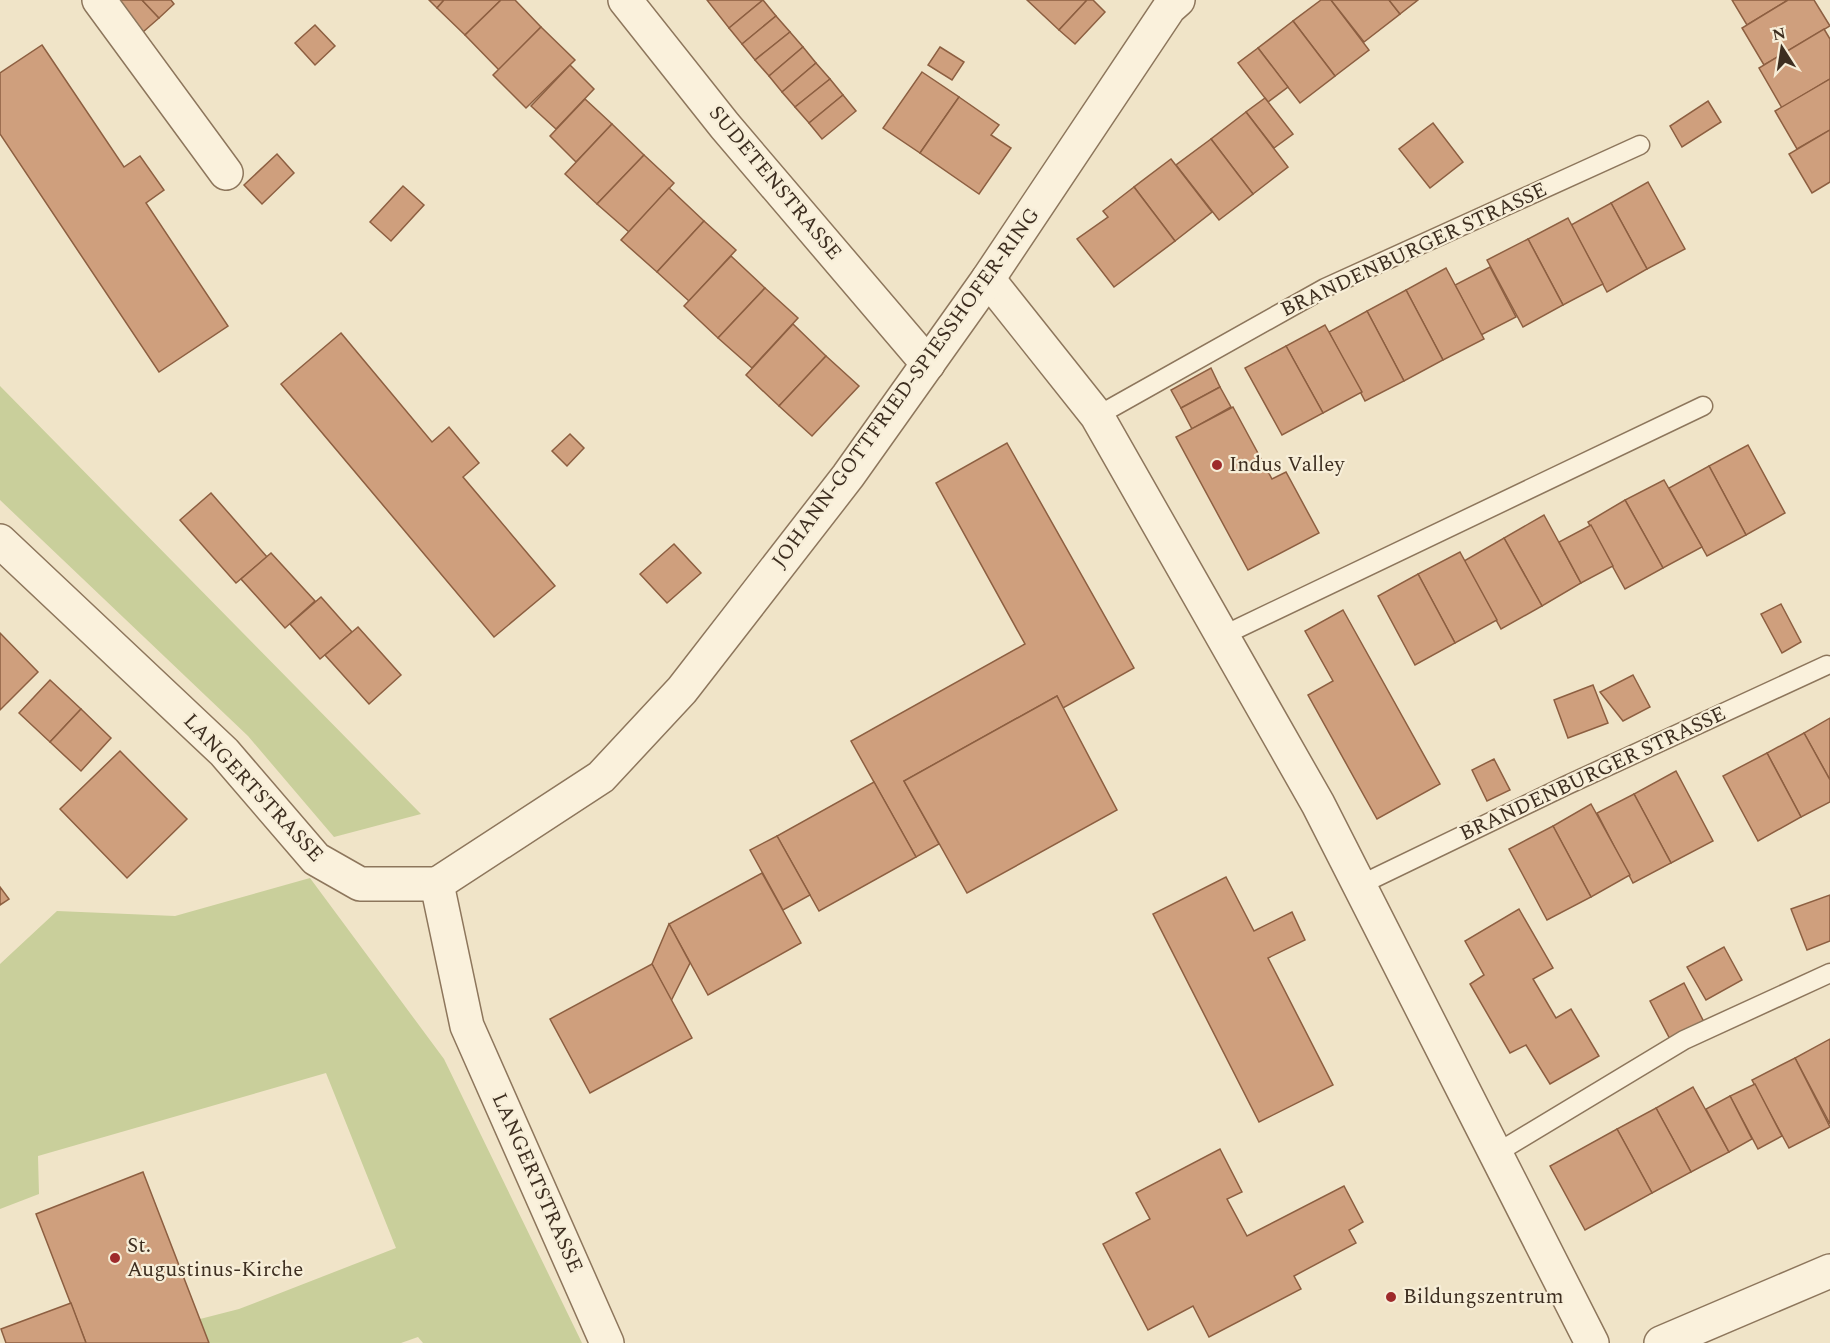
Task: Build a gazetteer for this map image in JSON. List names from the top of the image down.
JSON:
{
  "streets": {
    "street": ["SUDETENSTRASSE", "JOHANN-GOTTFRIED-SPIESSHOFER-RING", "LANGERTSTRASSE"],
    "lane": ["BRANDENBURGER STRASSE"]
  },
  "crossings": [
    ["SUDETENSTRASSE", "JOHANN-GOTTFRIED-SPIESSHOFER-RING"],
    ["JOHANN-GOTTFRIED-SPIESSHOFER-RING", "LANGERTSTRASSE"]
  ],
  "places": ["Indus Valley", "St. Augustinus-Kirche", "Bildungszentrum"],
  "north": "top"
}
